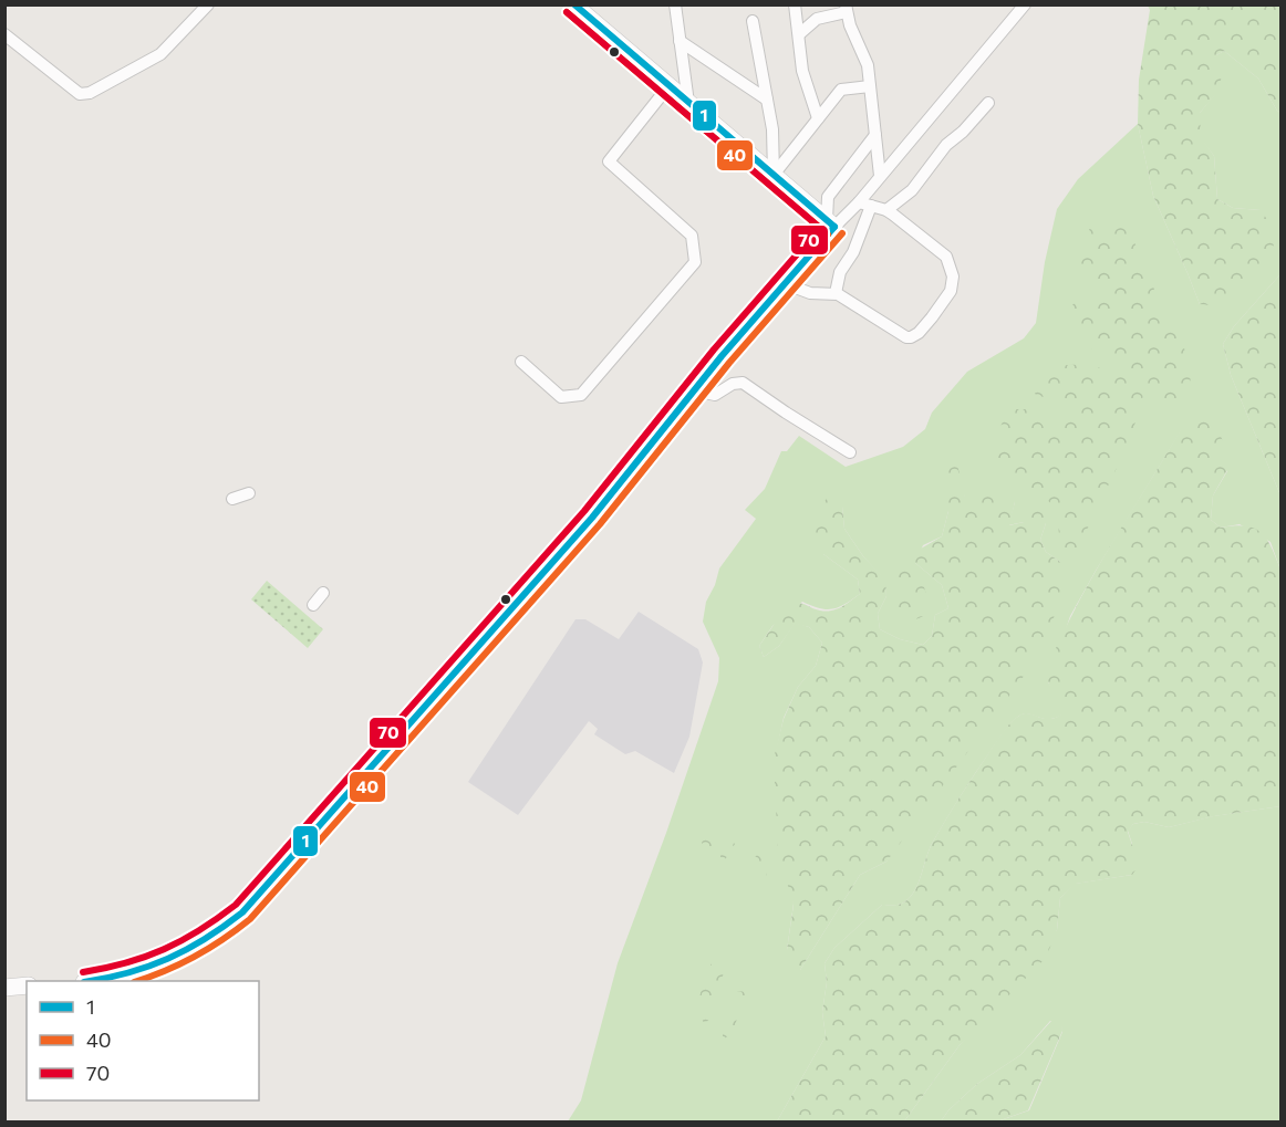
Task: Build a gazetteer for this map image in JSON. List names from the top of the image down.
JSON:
{
  "lines": ["transit line 1", "transit line 40", "transit line 70"],
  "legend": ["1", "40", "70"]
}
